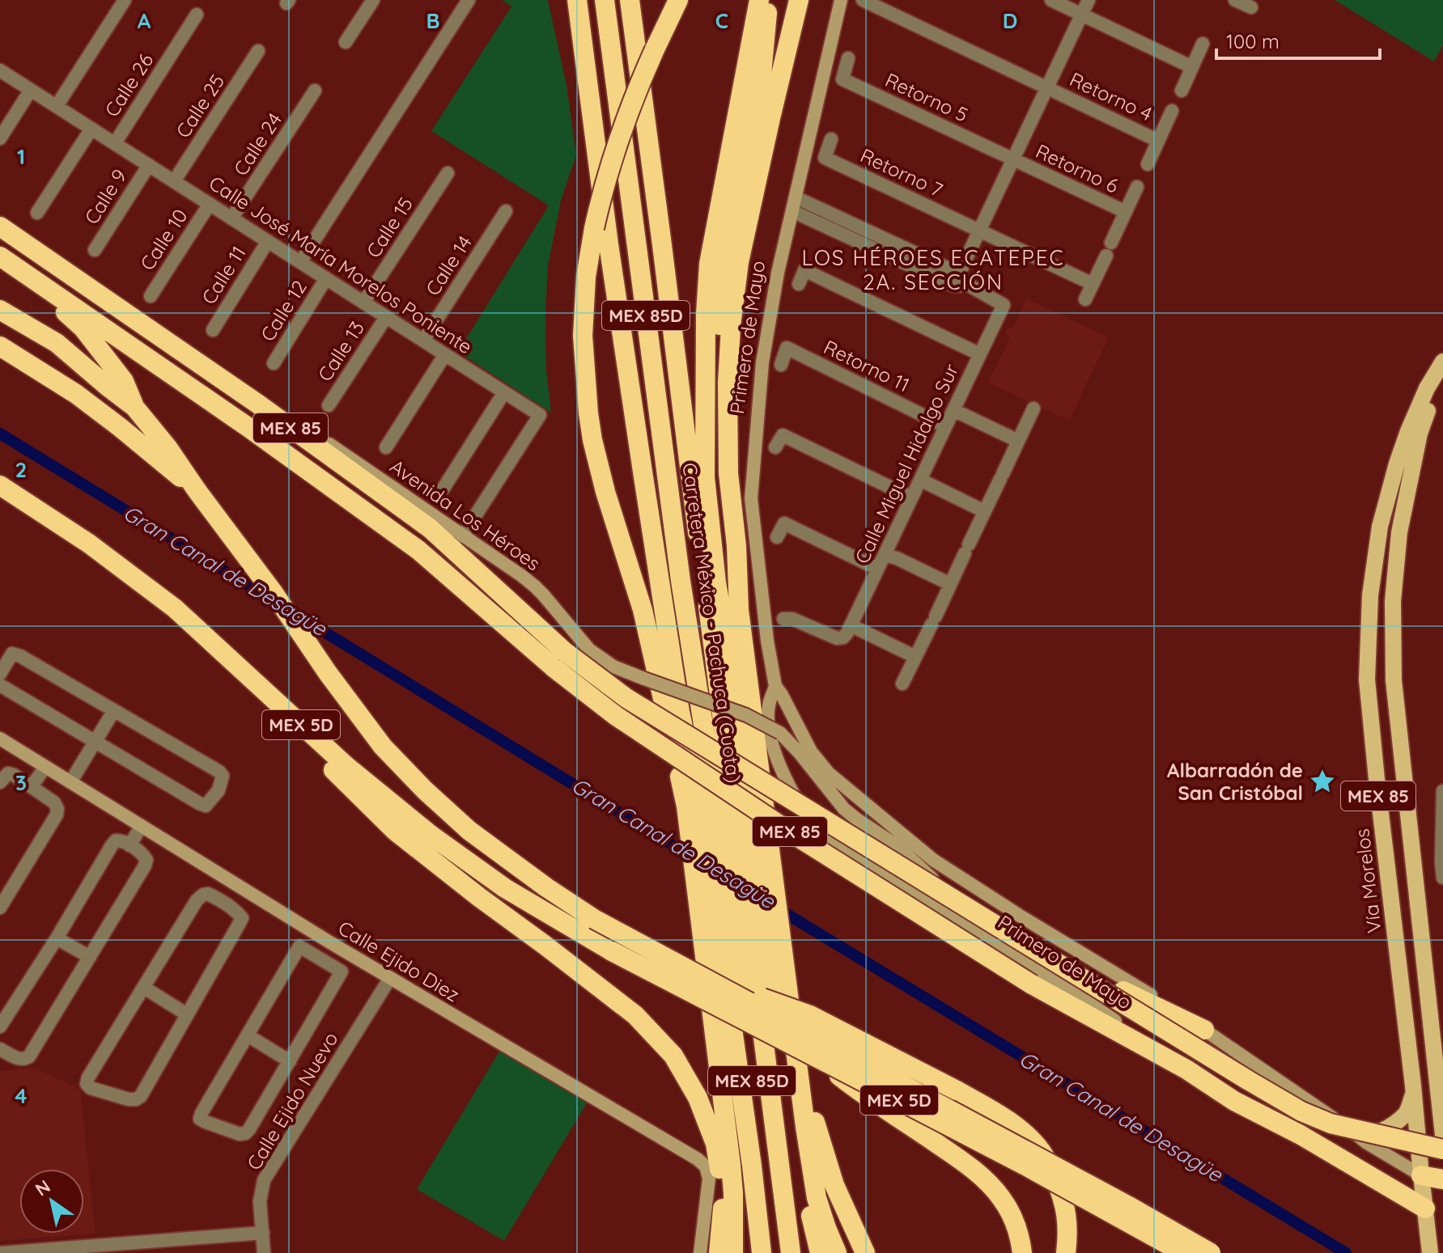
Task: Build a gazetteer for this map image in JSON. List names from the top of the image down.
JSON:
{
  "streets": {
    "highway": [
      "MEX 85D",
      "Primero de Mayo",
      "MEX 85",
      "Carretera México - Pachuca (Cuota)",
      "MEX 5D"
    ],
    "main road": ["Avenida Los Héroes", "Vía Morelos", "Calle Ejido Diez"],
    "street": [
      "Calle 26",
      "Retorno 4",
      "Retorno 5",
      "Calle 25",
      "Calle 24",
      "Retorno 6",
      "Retorno 7",
      "Calle 9",
      "Calle 15",
      "Calle 10",
      "Calle José María Morelos Poniente",
      "Calle 14",
      "Calle 11",
      "Calle 12",
      "Calle 13",
      "Retorno 11",
      "Calle Miguel Hidalgo Sur",
      "Calle Ejido Nuevo"
    ]
  },
  "crossings": [
    ["Calle 26", "Calle José María Morelos Poniente"],
    ["Retorno 5", "Retorno 6"],
    ["Calle 25", "Calle José María Morelos Poniente"],
    ["Calle 24", "Calle José María Morelos Poniente"],
    ["Calle 9", "Calle José María Morelos Poniente"],
    ["Calle 15", "Calle José María Morelos Poniente"],
    ["Calle 10", "Calle José María Morelos Poniente"],
    ["Calle José María Morelos Poniente", "Calle 14"],
    ["Calle José María Morelos Poniente", "Calle 11"],
    ["Calle José María Morelos Poniente", "Calle 12"],
    ["Calle José María Morelos Poniente", "Calle 13"],
    ["Calle José María Morelos Poniente", "Avenida Los Héroes"],
    ["Primero de Mayo", "MEX 85"],
    ["Primero de Mayo", "Vía Morelos"],
    ["Retorno 11", "Calle Miguel Hidalgo Sur"],
    ["MEX 85", "Avenida Los Héroes"],
    ["Calle Ejido Diez", "Calle Ejido Nuevo"]
  ],
  "districts": ["LOS HÉROES ECATEPEC 2A. SECCIÓN"],
  "water": ["Gran Canal de Desagüe"],
  "places": {
    "place": ["Albarradón de San Cristóbal"]
  },
  "scale_bar": "100 m",
  "north": "top left",
  "grid": {
    "columns": [
      "A",
      "B",
      "C",
      "D"
    ],
    "rows": [
      "1",
      "2",
      "3",
      "4"
    ]
  }
}
